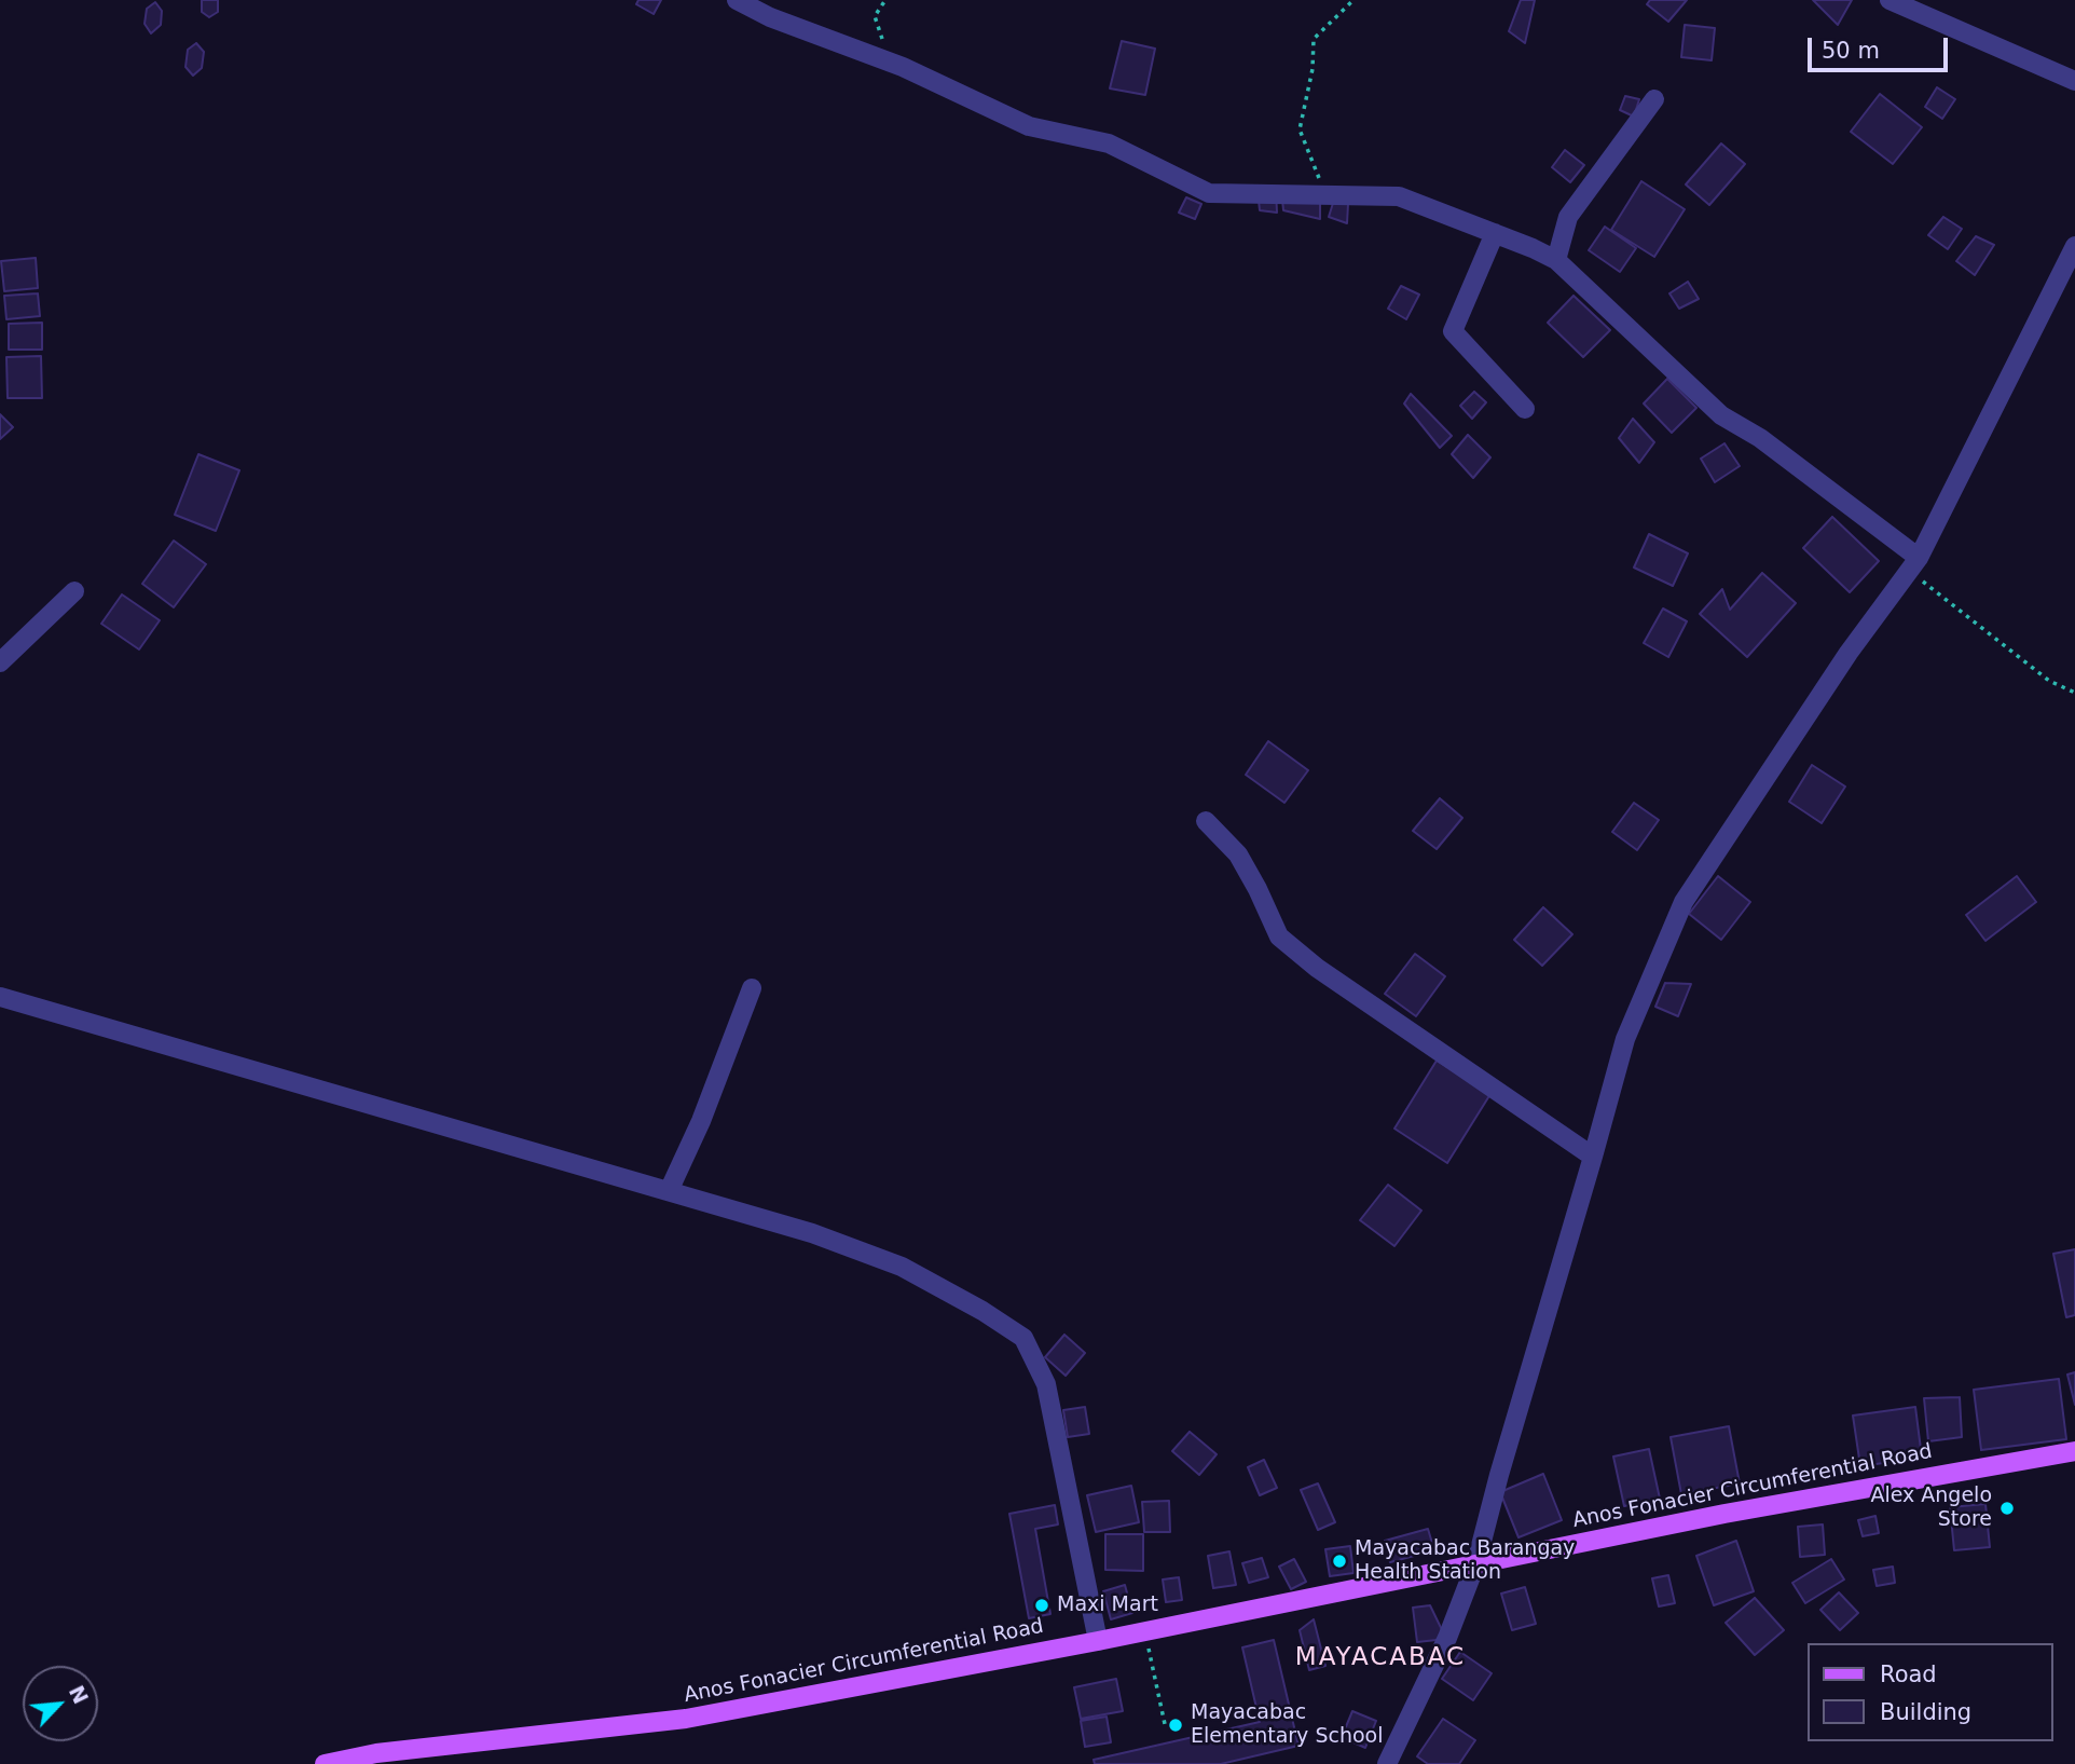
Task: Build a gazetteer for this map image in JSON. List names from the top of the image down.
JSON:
{
  "streets": {
    "main road": ["Anos Fonacier Circumferential Road"]
  },
  "districts": ["MAYACABAC"],
  "places": [
    "Alex Angelo Store",
    "Mayacabac Barangay Health Station",
    "Maxi Mart",
    "Mayacabac Elementary School"
  ],
  "legend": ["Road", "Building"],
  "scale_bar": "50 m",
  "north": "top right"
}
